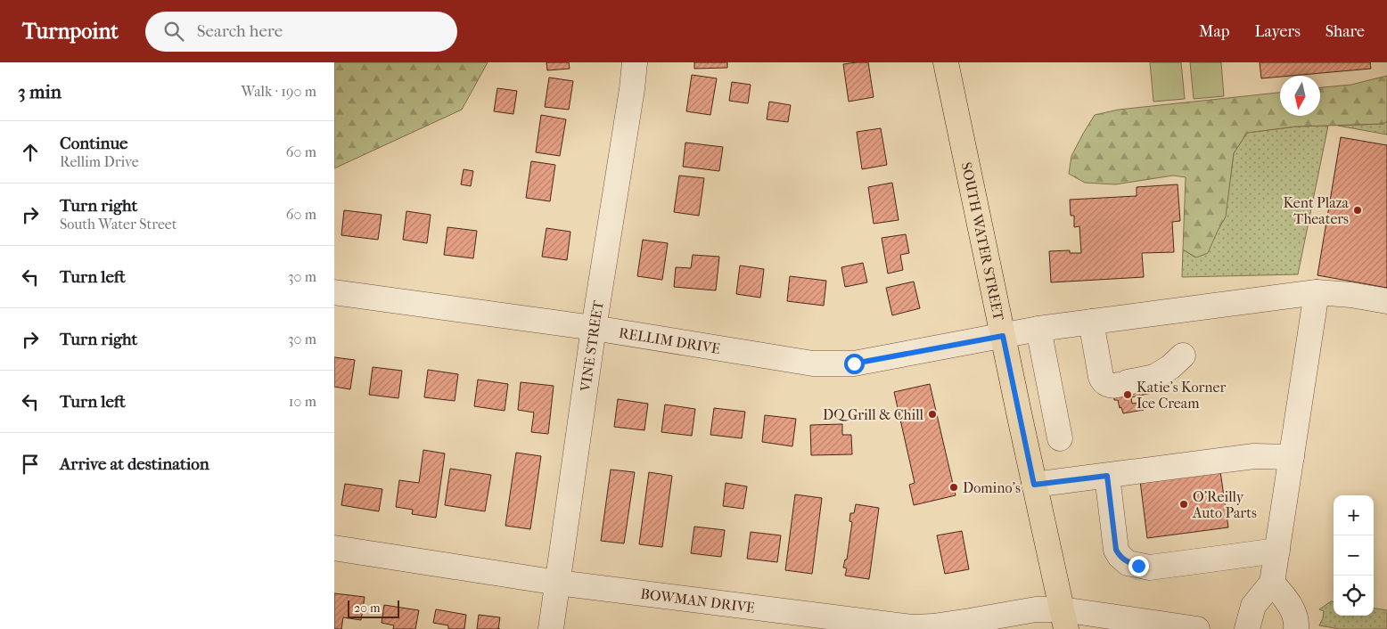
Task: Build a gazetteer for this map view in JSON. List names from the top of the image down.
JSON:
{
  "streets": {
    "main road": ["SOUTH WATER STREET"],
    "street": ["RELLIM DRIVE", "VINE STREET", "BOWMAN DRIVE"]
  },
  "crossings": [
    ["SOUTH WATER STREET", "RELLIM DRIVE"],
    ["SOUTH WATER STREET", "BOWMAN DRIVE"],
    ["RELLIM DRIVE", "VINE STREET"],
    ["VINE STREET", "BOWMAN DRIVE"]
  ],
  "places": [
    "Kent Plaza Theaters",
    "Katie's Korner Ice Cream",
    "DQ Grill & Chill",
    "Domino's",
    "O'Reilly Auto Parts"
  ],
  "scale_bar": "20 m",
  "north": "bottom",
  "page": {
    "header": "Turnpoint",
    "search": "Search here",
    "nav": ["Map", "Layers", "Share"],
    "heading": ["3 min", "Walk · 190 m"],
    "list": [
      ["Continue", "Rellim Drive", "60 m"],
      ["Turn right", "South Water Street", "60 m"],
      ["Turn left", "30 m"],
      ["Turn right", "30 m"],
      ["Turn left", "10 m"],
      "Arrive at destination"
    ],
    "map_buttons": ["+", "−"],
    "scale": "20 m"
  }
}
